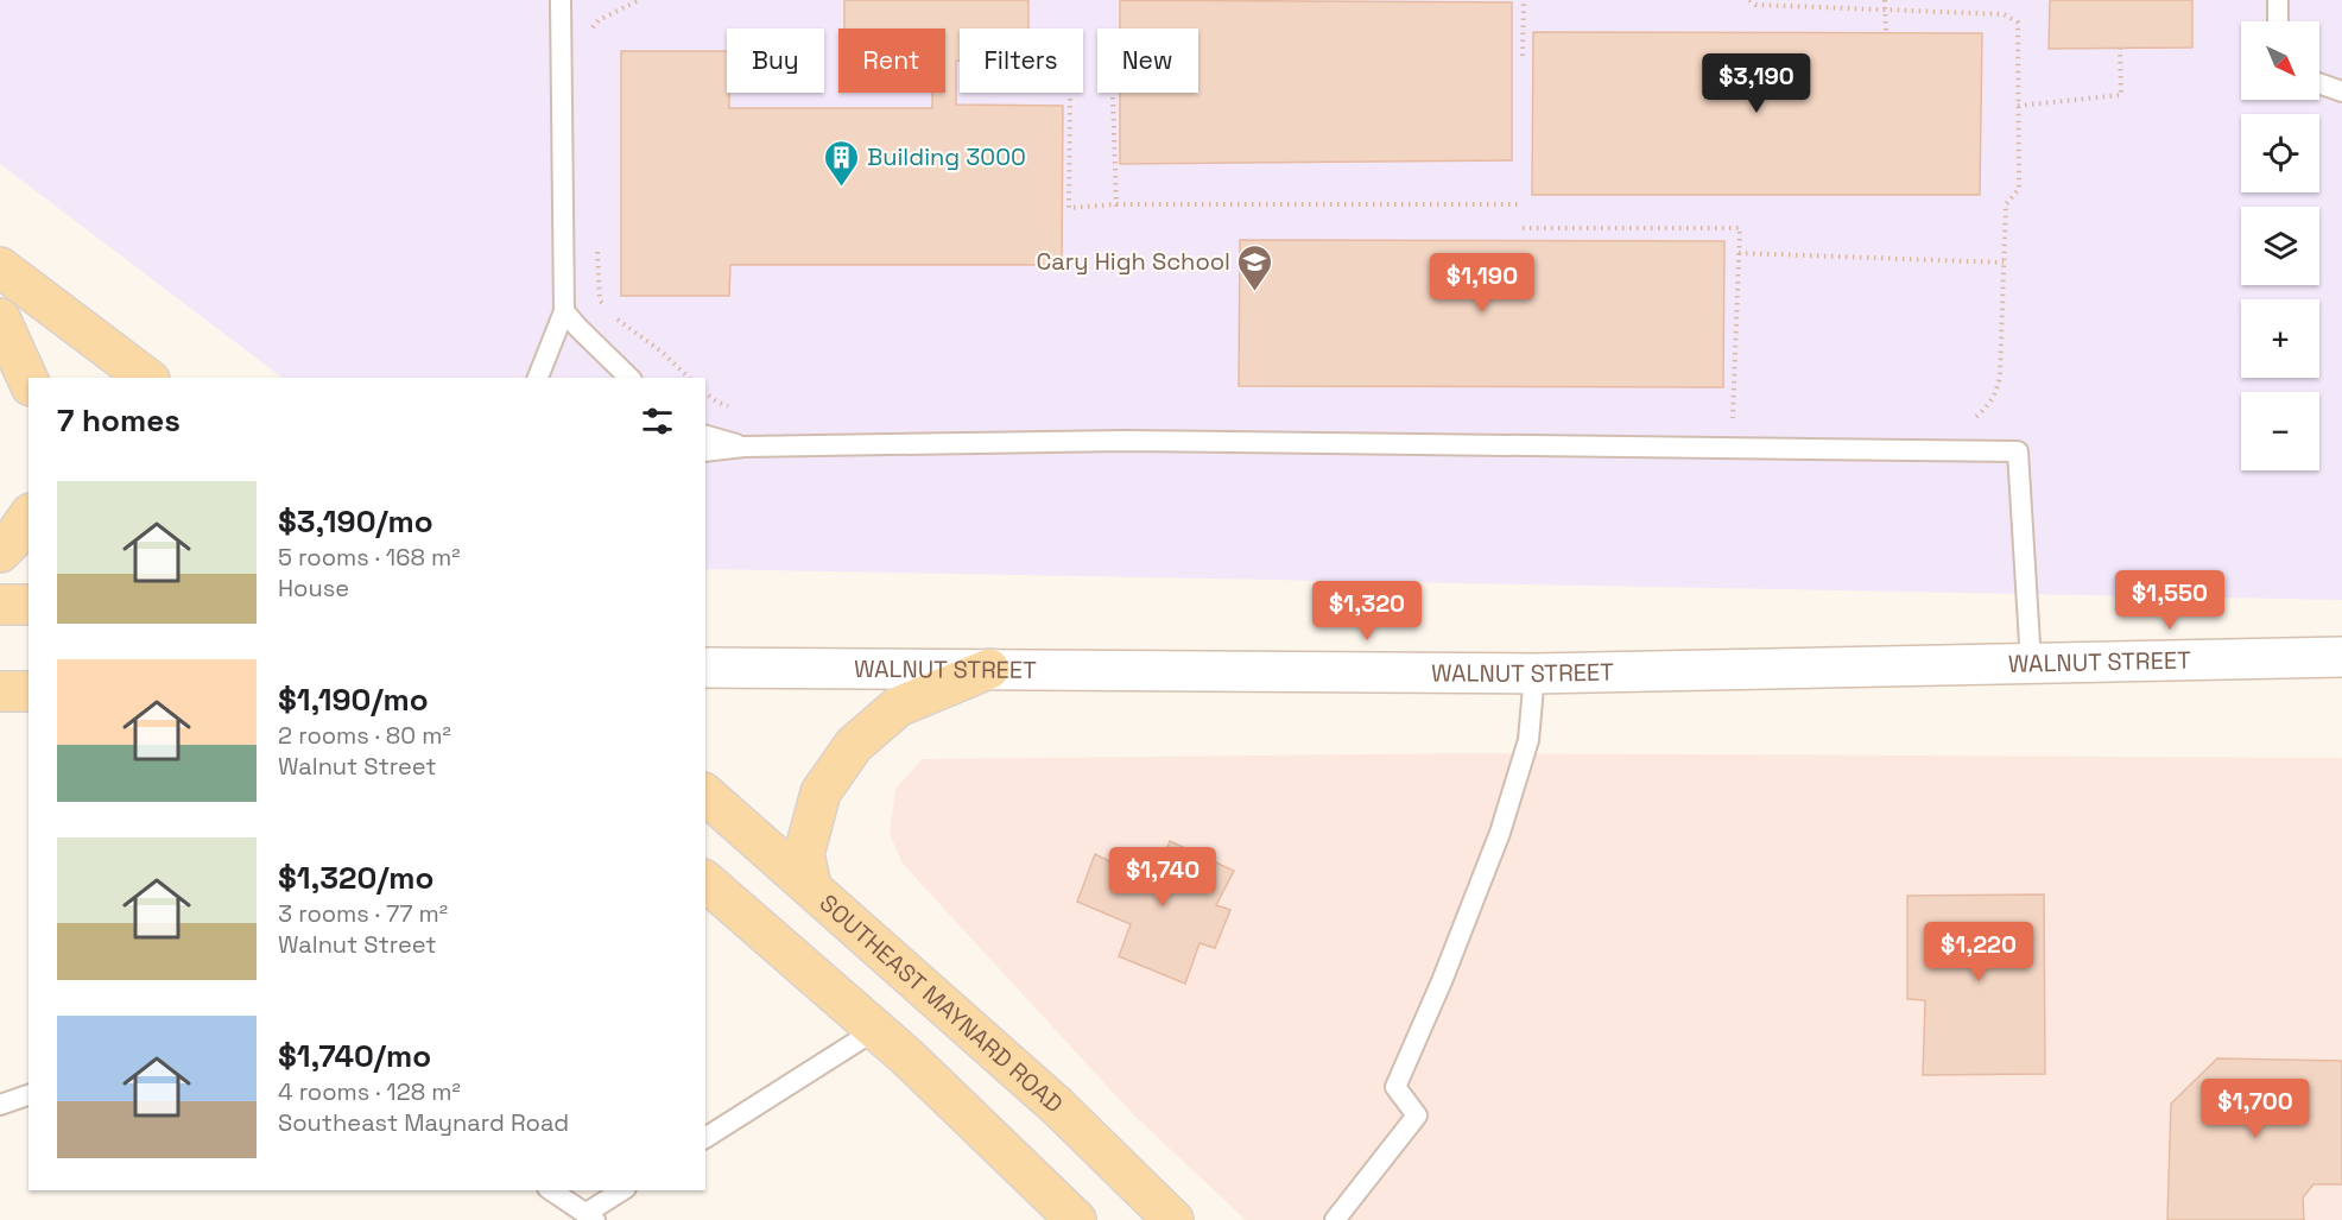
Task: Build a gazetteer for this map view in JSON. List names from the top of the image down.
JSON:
{
  "streets": {
    "main road": ["WALNUT STREET", "SOUTHEAST MAYNARD ROAD"]
  },
  "places": {
    "building": ["Building 3000"],
    "school or university": ["Cary High School"]
  },
  "north": "bottom right",
  "page": {
    "map_buttons": ["+", "−"],
    "chip": [
      "Buy",
      "Rent",
      "Filters",
      "New"
    ],
    "price": [
      "$3,190",
      "$1,190",
      "$1,550",
      "$1,320",
      "$1,740",
      "$1,220",
      "$1,700"
    ],
    "heading": "7 homes",
    "list": [
      {
        "name": "$3,190/mo",
        "note": "5 rooms · 168 m² · House"
      },
      {
        "name": "$1,190/mo",
        "note": "2 rooms · 80 m² · Walnut Street"
      },
      {
        "name": "$1,320/mo",
        "note": "3 rooms · 77 m² · Walnut Street"
      },
      {
        "name": "$1,740/mo",
        "note": "4 rooms · 128 m² · Southeast Maynard Road"
      }
    ]
  }
}
